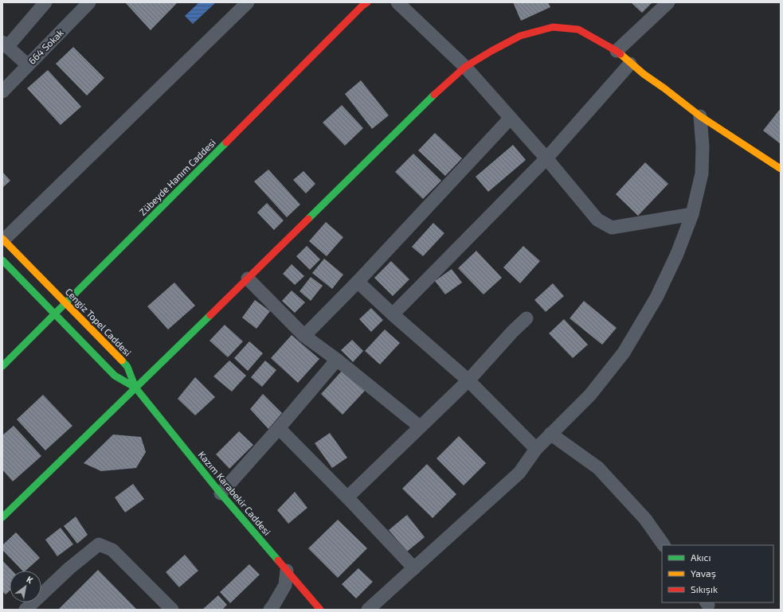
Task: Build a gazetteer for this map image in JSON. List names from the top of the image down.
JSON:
{
  "streets": {
    "street": [
      "664 Sokak",
      "Zübeyde Hanım Caddesi",
      "Cengiz Topel Caddesi",
      "Kazım Karabekir Caddesi"
    ]
  },
  "crossings": [
    ["Zübeyde Hanım Caddesi", "Cengiz Topel Caddesi"],
    ["Cengiz Topel Caddesi", "Kazım Karabekir Caddesi"]
  ],
  "legend": ["Akıcı", "Yavaş", "Sıkışık"],
  "north": "top right"
}
